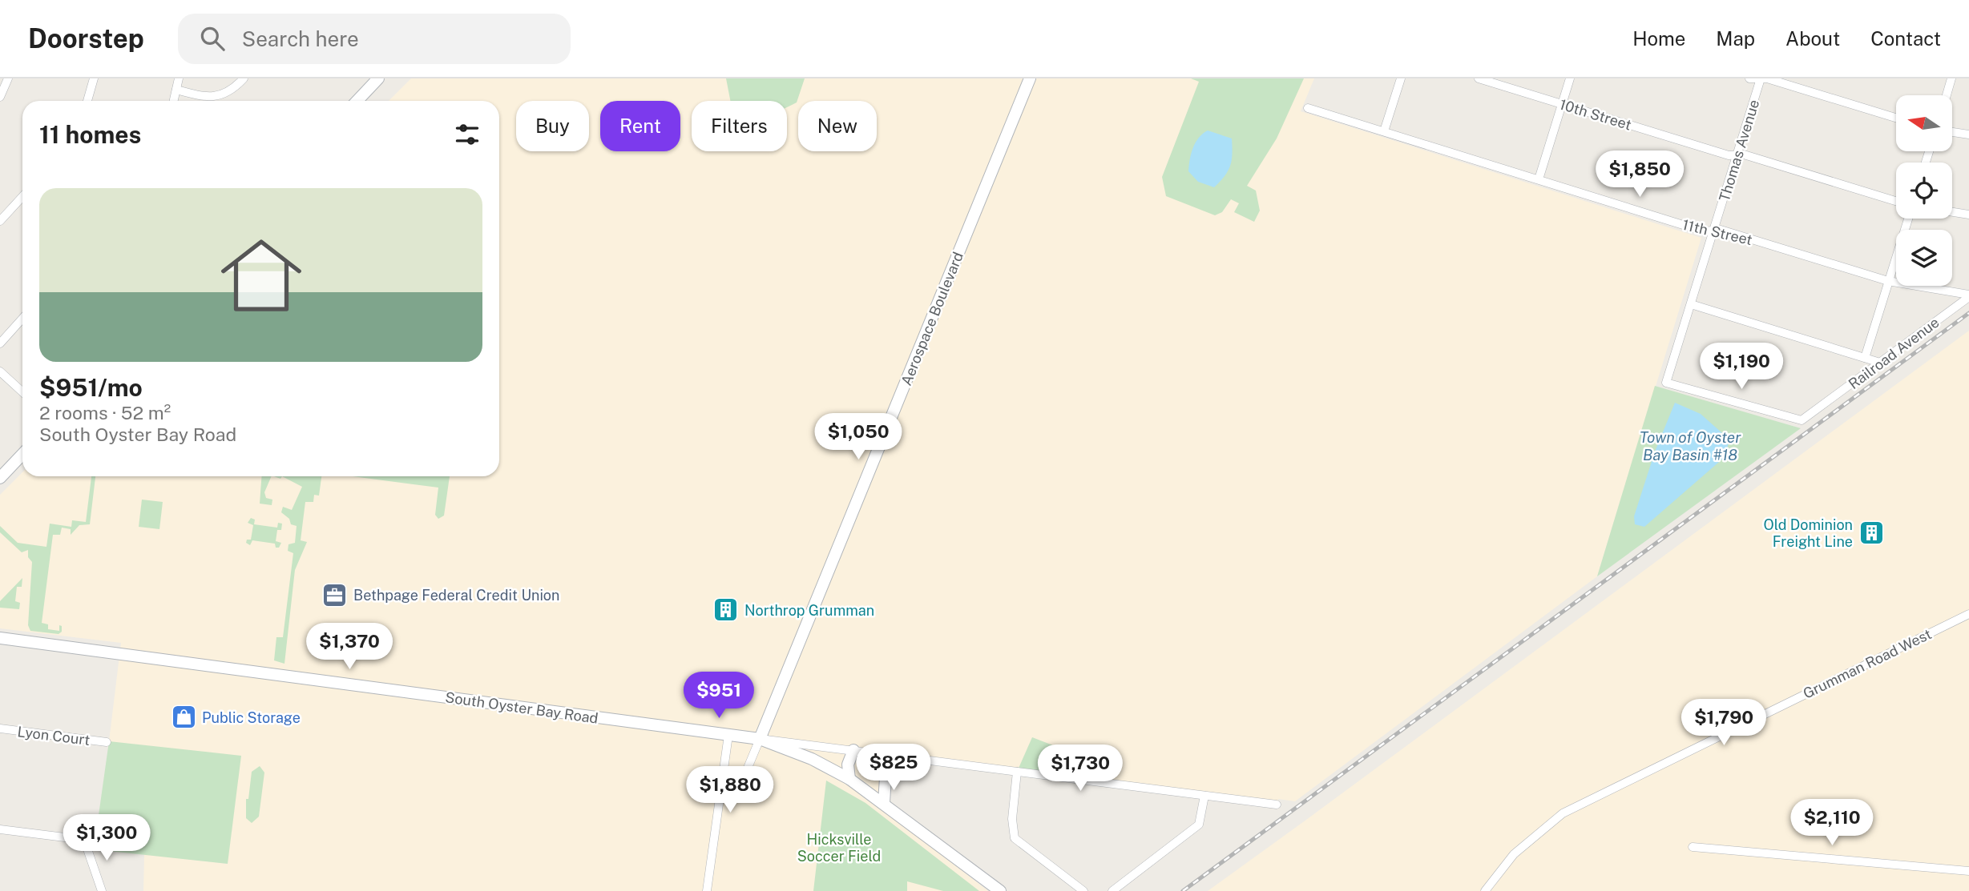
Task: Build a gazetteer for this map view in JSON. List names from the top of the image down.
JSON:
{
  "streets": {
    "main road": ["Aerospace Boulevard", "South Oyster Bay Road"],
    "street": [
      "10th Street",
      "Thomas Avenue",
      "11th Street",
      "Railroad Avenue",
      "Grumman Road West",
      "Lyon Court"
    ]
  },
  "crossings": [
    ["10th Street", "Thomas Avenue"],
    ["Thomas Avenue", "11th Street"],
    ["Thomas Avenue", "Railroad Avenue"],
    ["11th Street", "Railroad Avenue"],
    ["Aerospace Boulevard", "South Oyster Bay Road"]
  ],
  "water": ["Town of Oyster Bay Basin #18"],
  "parks": ["Hicksville Soccer Field"],
  "places": {
    "building": ["Old Dominion Freight Line", "Northrop Grumman"],
    "office": ["Bethpage Federal Credit Union"],
    "shop": ["Public Storage"]
  },
  "north": "left",
  "page": {
    "header": "Doorstep",
    "search": "Search here",
    "nav": [
      "Home",
      "Map",
      "About",
      "Contact"
    ],
    "chip": [
      "Buy",
      "Rent",
      "Filters",
      "New"
    ],
    "heading": "11 homes",
    "price": [
      "$1,850",
      "$1,190",
      "$1,050",
      "$1,370",
      "$951",
      "$1,790",
      "$825",
      "$1,730",
      "$1,880",
      "$2,110",
      "$1,300"
    ],
    "list": [
      {
        "name": "$951/mo",
        "note": "2 rooms · 52 m² · South Oyster Bay Road"
      }
    ]
  }
}
